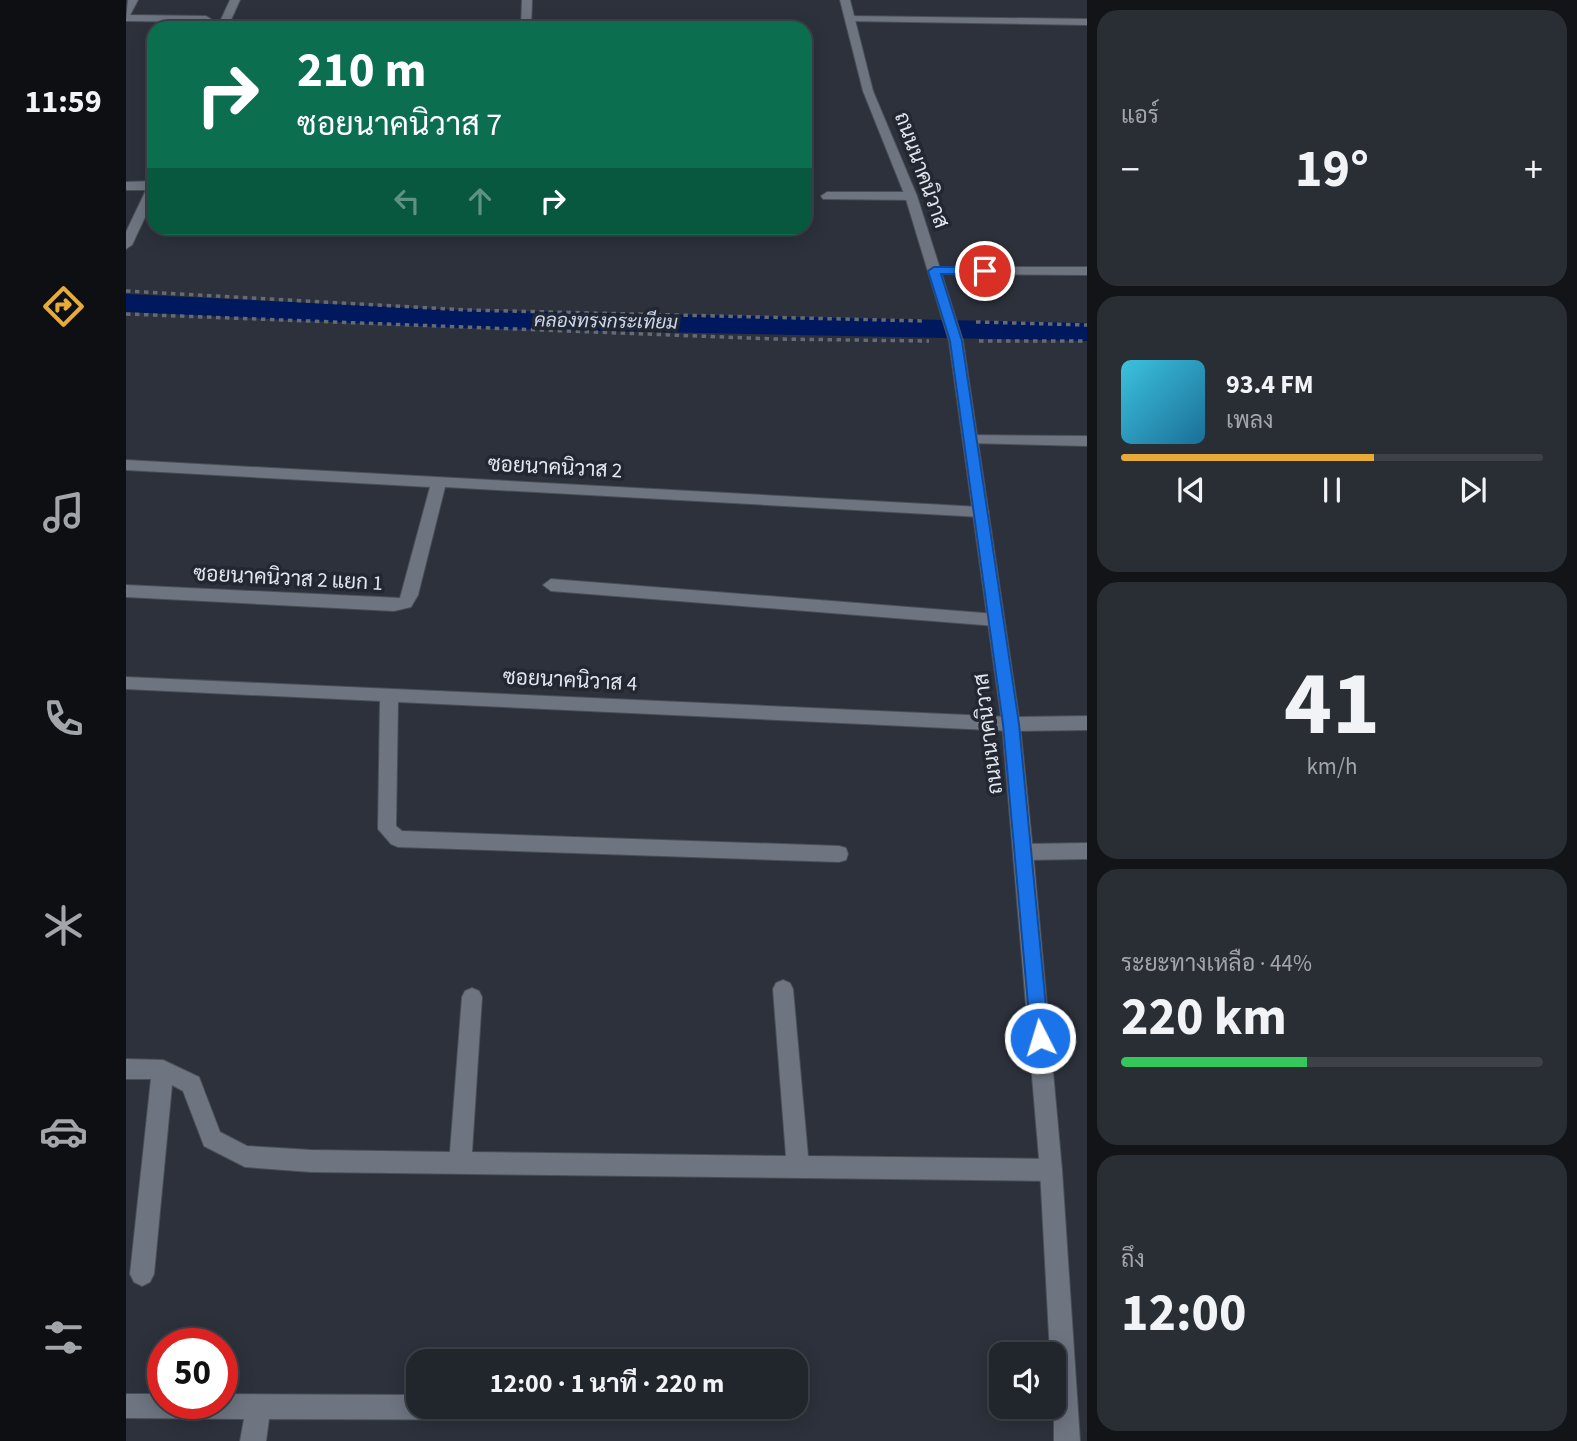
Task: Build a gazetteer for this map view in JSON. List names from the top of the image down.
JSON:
{
  "streets": {
    "street": [
      "ถนนนาคนิวาส",
      "ซอยนาคนิวาส 2",
      "ซอยนาคนิวาส 2 แยก 1",
      "ซอยนาคนิวาส 4"
    ]
  },
  "crossings": [
    ["ถนนนาคนิวาส", "ซอยนาคนิวาส 2"],
    ["ถนนนาคนิวาส", "ซอยนาคนิวาส 4"],
    ["ซอยนาคนิวาส 2", "ซอยนาคนิวาส 2 แยก 1"]
  ],
  "water": ["คลองทรงกระเทียม"],
  "page": {
    "tabs": "11:59",
    "tile": [
      "แอร์",
      ["41", "km/h"],
      ["ระยะทางเหลือ · 44%", "220 km"],
      ["ถึง", "12:00"]
    ],
    "turn": ["210 m", "ซอยนาคนิวาส 7"],
    "heat": ["−", "19°", "+"],
    "song": ["93.4 FM", "เพลง"],
    "limit": "50",
    "trip": "12:00 · 1 นาที · 220 m"
  }
}
